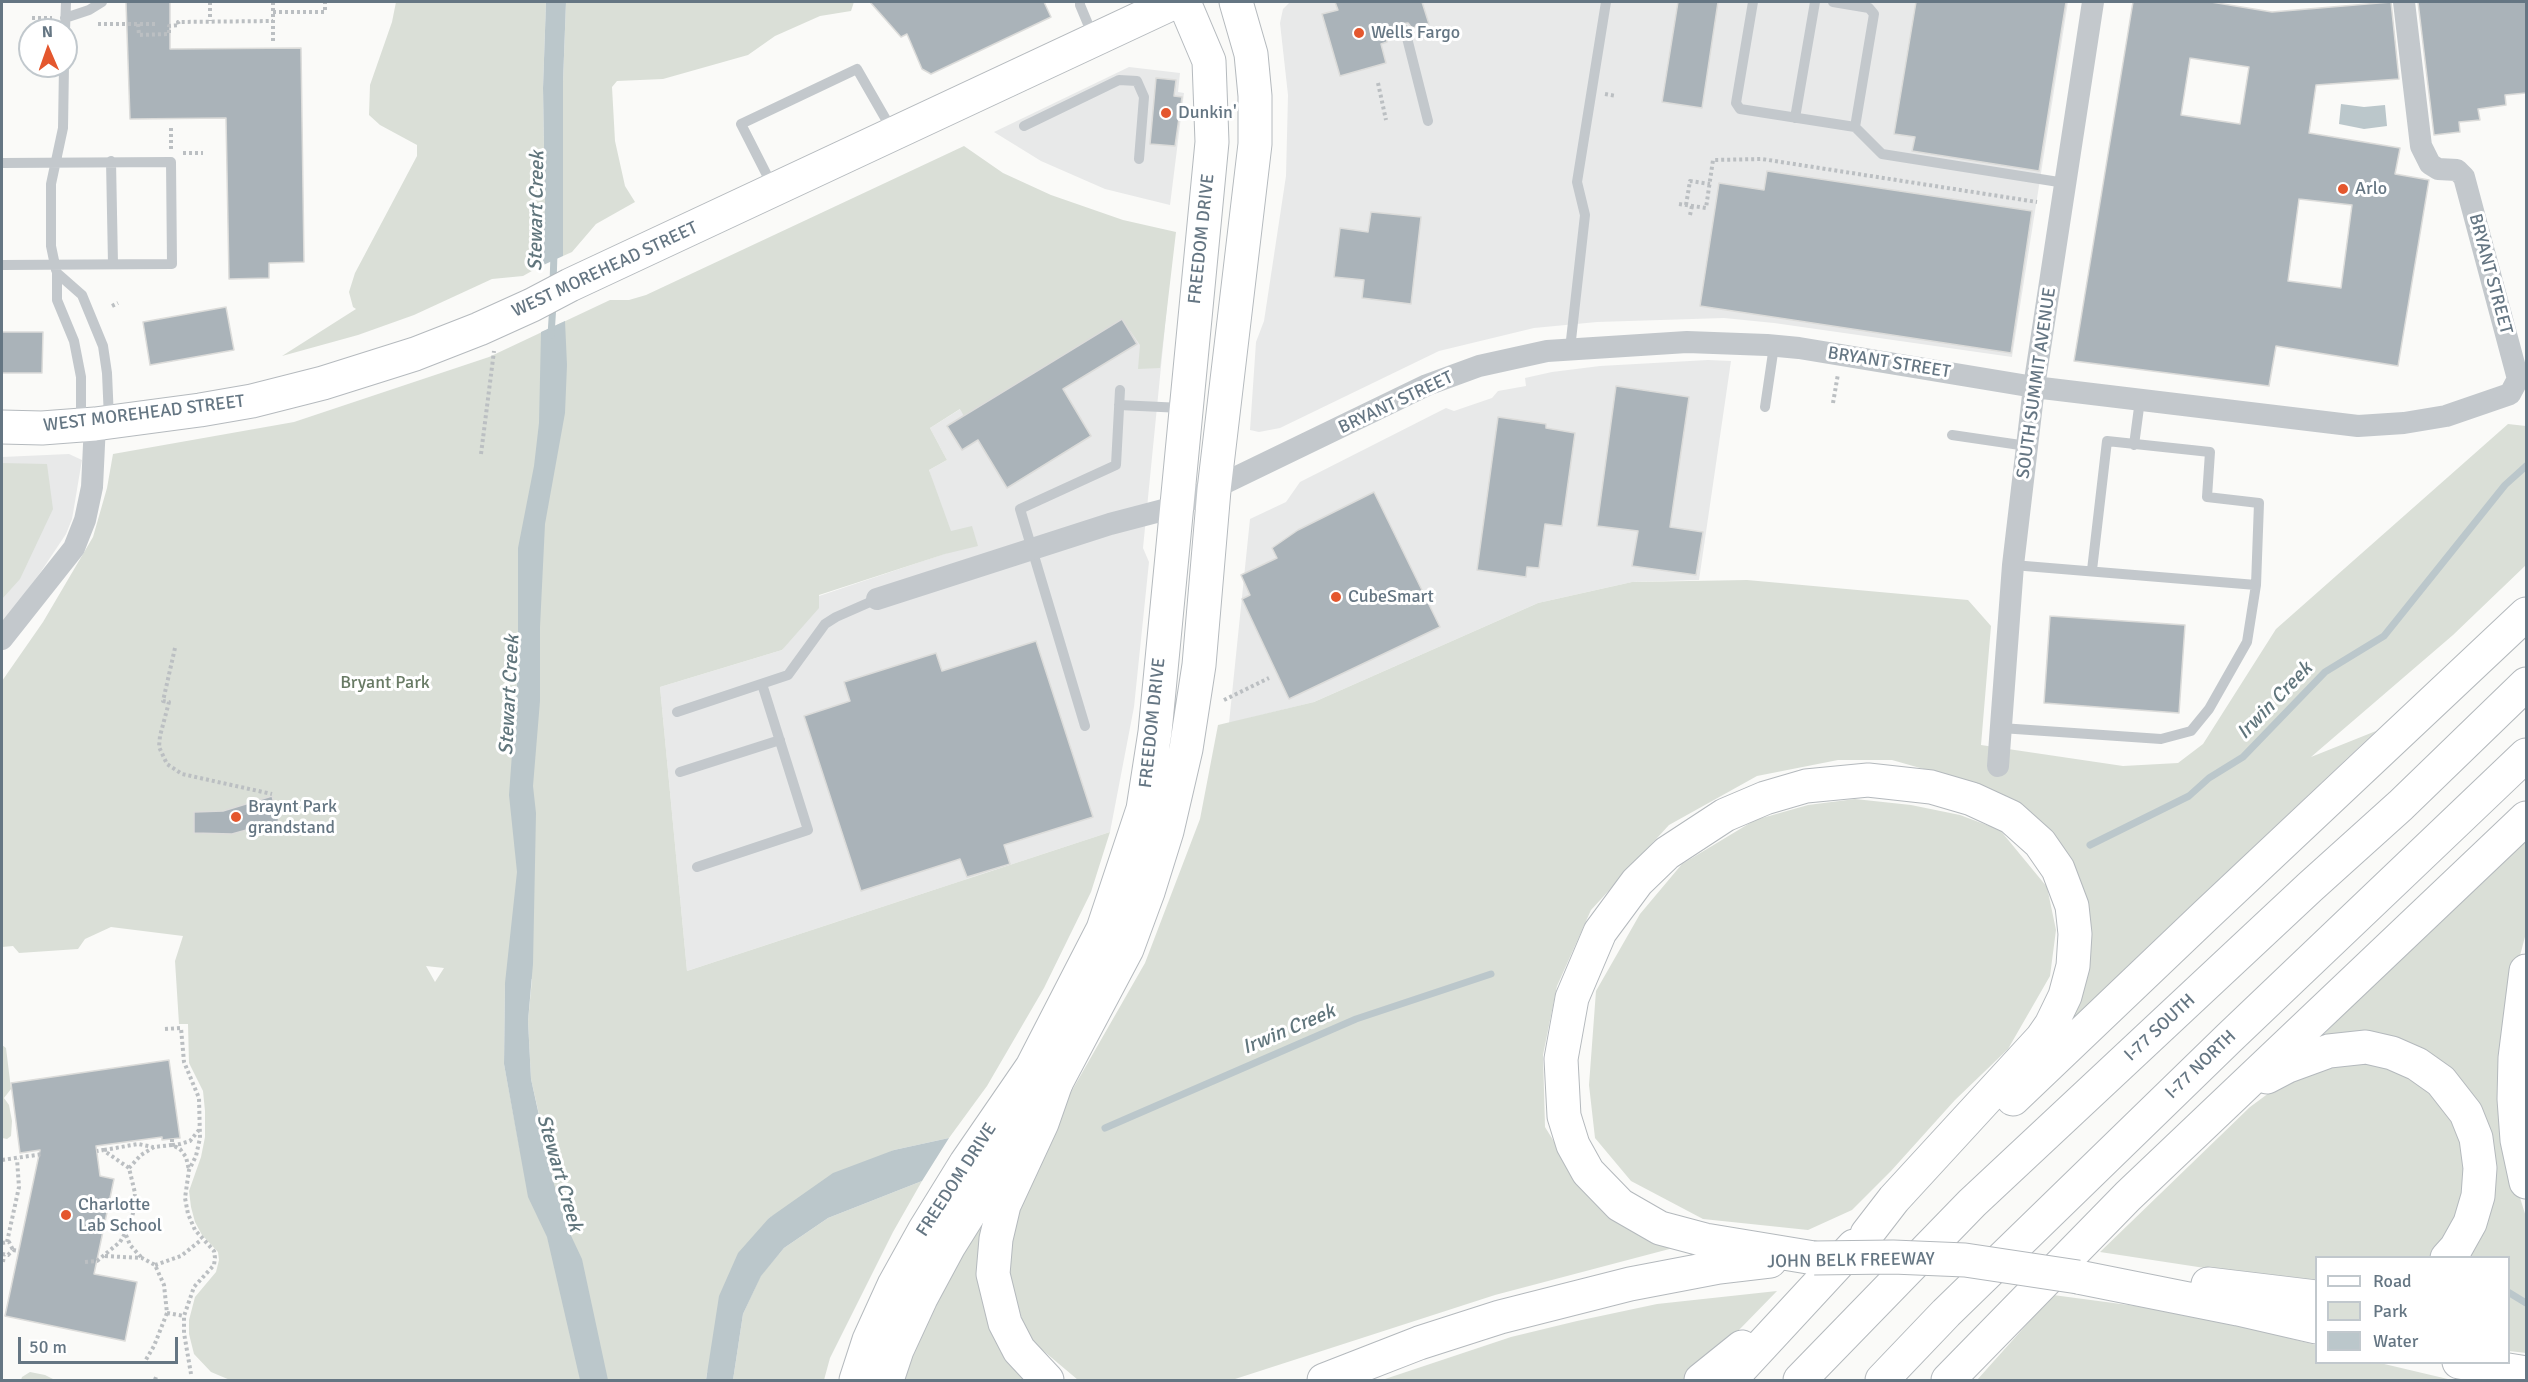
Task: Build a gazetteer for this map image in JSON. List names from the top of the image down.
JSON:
{
  "streets": {
    "main road": [
      "FREEDOM DRIVE",
      "WEST MOREHEAD STREET",
      "I-77 SOUTH",
      "I-77 NORTH",
      "JOHN BELK FREEWAY"
    ],
    "street": ["BRYANT STREET", "SOUTH SUMMIT AVENUE"]
  },
  "crossings": [
    ["FREEDOM DRIVE", "BRYANT STREET"],
    ["BRYANT STREET", "SOUTH SUMMIT AVENUE"]
  ],
  "water": ["Stewart Creek", "Irwin Creek"],
  "parks": ["Bryant Park"],
  "places": [
    "Wells Fargo",
    "Dunkin'",
    "Arlo",
    "CubeSmart",
    "Braynt Park grandstand",
    "Charlotte Lab School"
  ],
  "legend": ["Road", "Park", "Water"],
  "scale_bar": "50 m",
  "north": "top"
}
